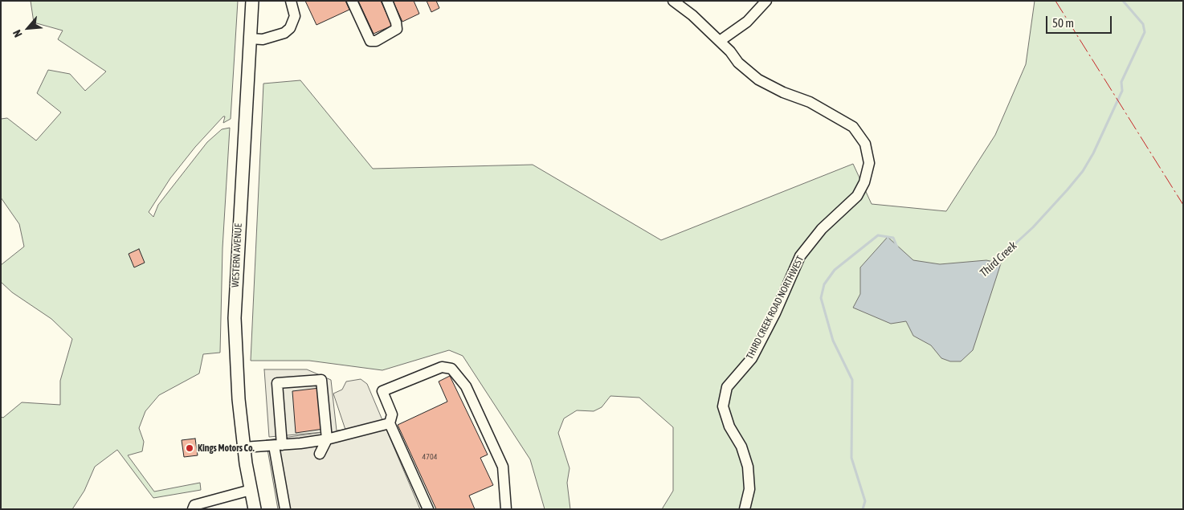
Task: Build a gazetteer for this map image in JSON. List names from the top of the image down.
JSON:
{
  "streets": {
    "main road": ["WESTERN AVENUE"],
    "street": ["THIRD CREEK ROAD NORTHWEST"]
  },
  "water": ["Third Creek"],
  "places": ["Kings Motors Co."],
  "house_numbers": ["4704"],
  "scale_bar": "50 m",
  "north": "bottom left"
}
